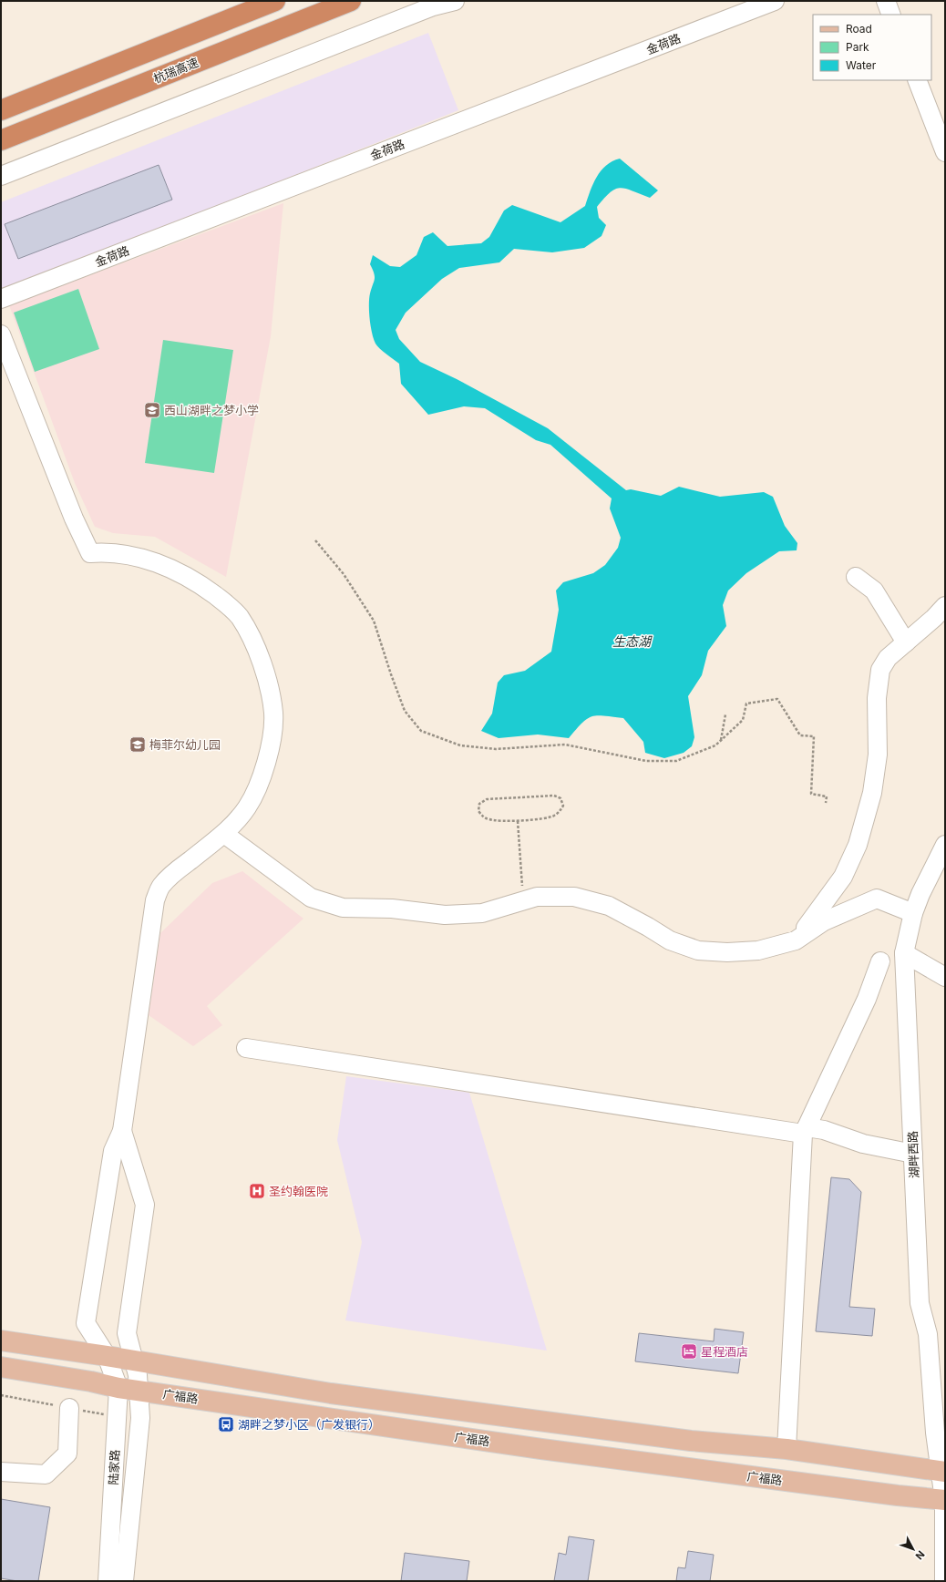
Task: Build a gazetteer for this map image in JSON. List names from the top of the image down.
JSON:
{
  "streets": {
    "highway": ["杭瑞高速"],
    "main road": ["广福路"],
    "street": ["金荷路", "湖畔西路", "陆家路"]
  },
  "crossings": [
    ["湖畔西路", "广福路"],
    ["广福路", "陆家路"]
  ],
  "water": ["生态湖"],
  "places": {
    "school or university": ["西山湖畔之梦小学", "梅菲尔幼儿园"],
    "hospital": ["圣约翰医院"],
    "hotel": ["星程酒店"],
    "bus stop": ["湖畔之梦小区（广发银行）"]
  },
  "legend": ["Road", "Park", "Water"],
  "north": "bottom right"
}
